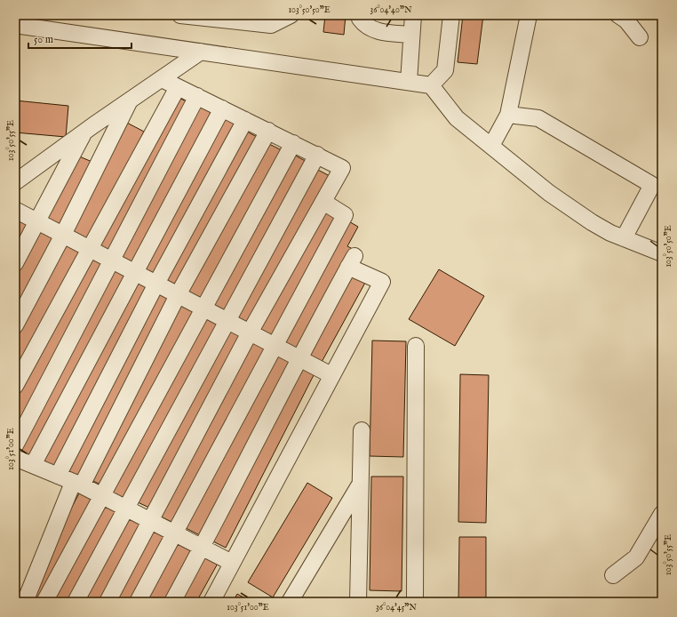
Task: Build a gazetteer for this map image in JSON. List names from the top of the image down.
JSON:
{
  "scale_bar": "50 m",
  "coordinates": [
    "103°50'50\"E",
    "36°04'40\"N",
    "103°50'55\"E",
    "103°51'00\"E",
    "36°04'45\"N"
  ]
}
